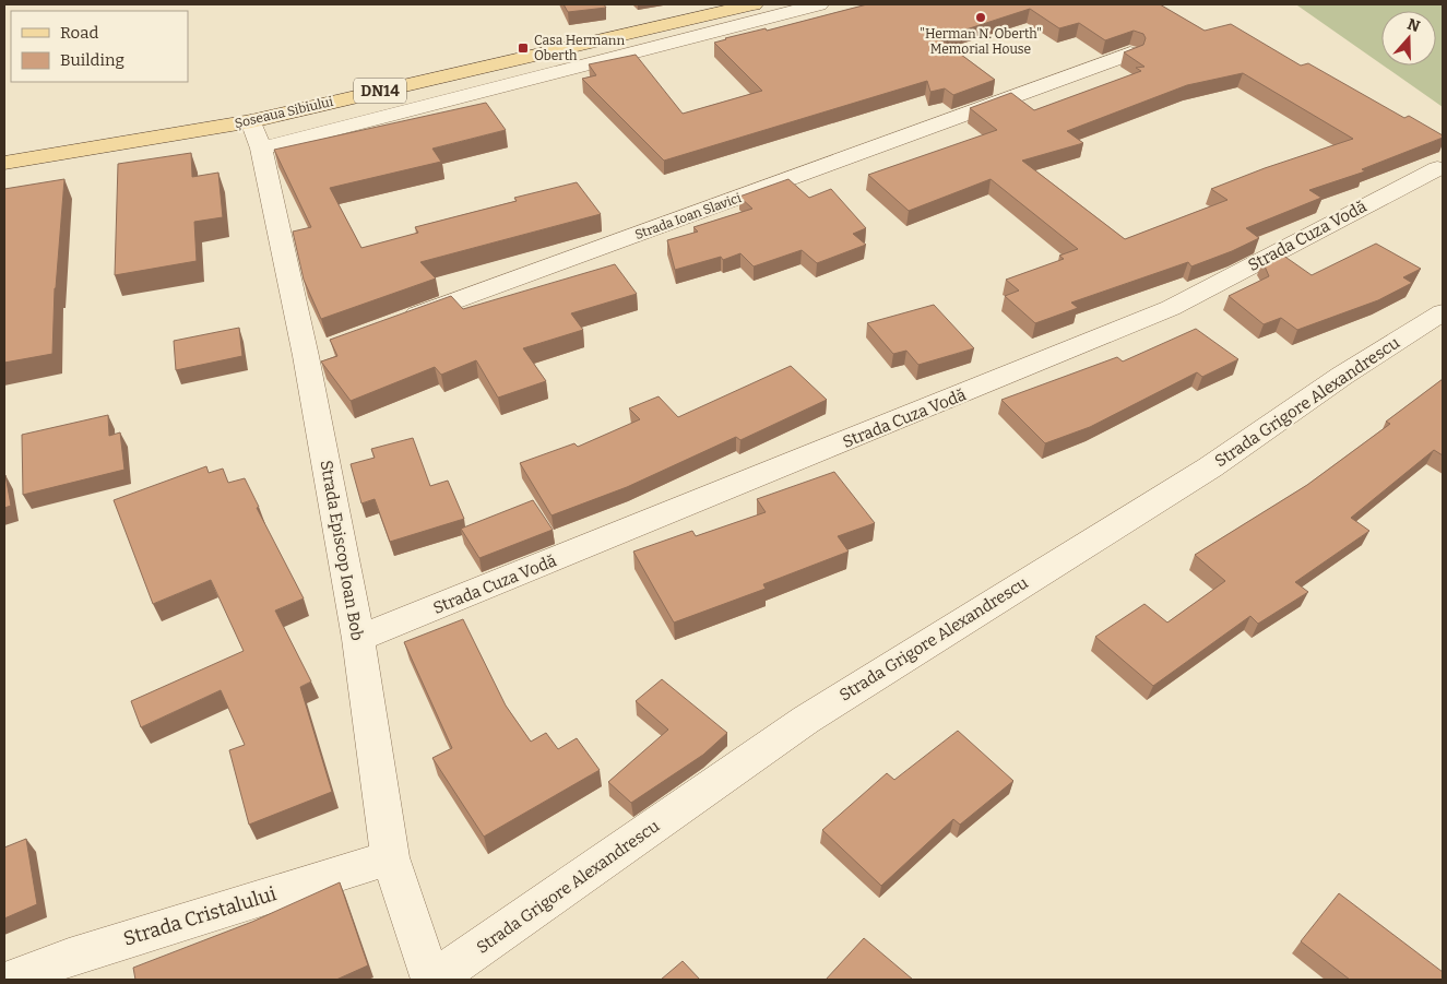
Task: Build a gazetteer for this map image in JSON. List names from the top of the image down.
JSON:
{
  "streets": {
    "main road": ["DN14", "Șoseaua Sibiului"],
    "street": [
      "Strada Ioan Slavici",
      "Strada Cuza Vodă",
      "Strada Grigore Alexandrescu",
      "Strada Episcop Ioan Bob",
      "Strada Cristalului"
    ]
  },
  "crossings": [
    ["Șoseaua Sibiului", "Strada Episcop Ioan Bob"],
    ["Strada Cuza Vodă", "Strada Episcop Ioan Bob"],
    ["Strada Grigore Alexandrescu", "Strada Episcop Ioan Bob"],
    ["Strada Episcop Ioan Bob", "Strada Cristalului"]
  ],
  "places": {
    "other": ["\"Herman N. Oberth\" Memorial House"],
    "transit": ["Casa Hermann Oberth"]
  },
  "legend": ["Road", "Building"],
  "north": "top"
}
